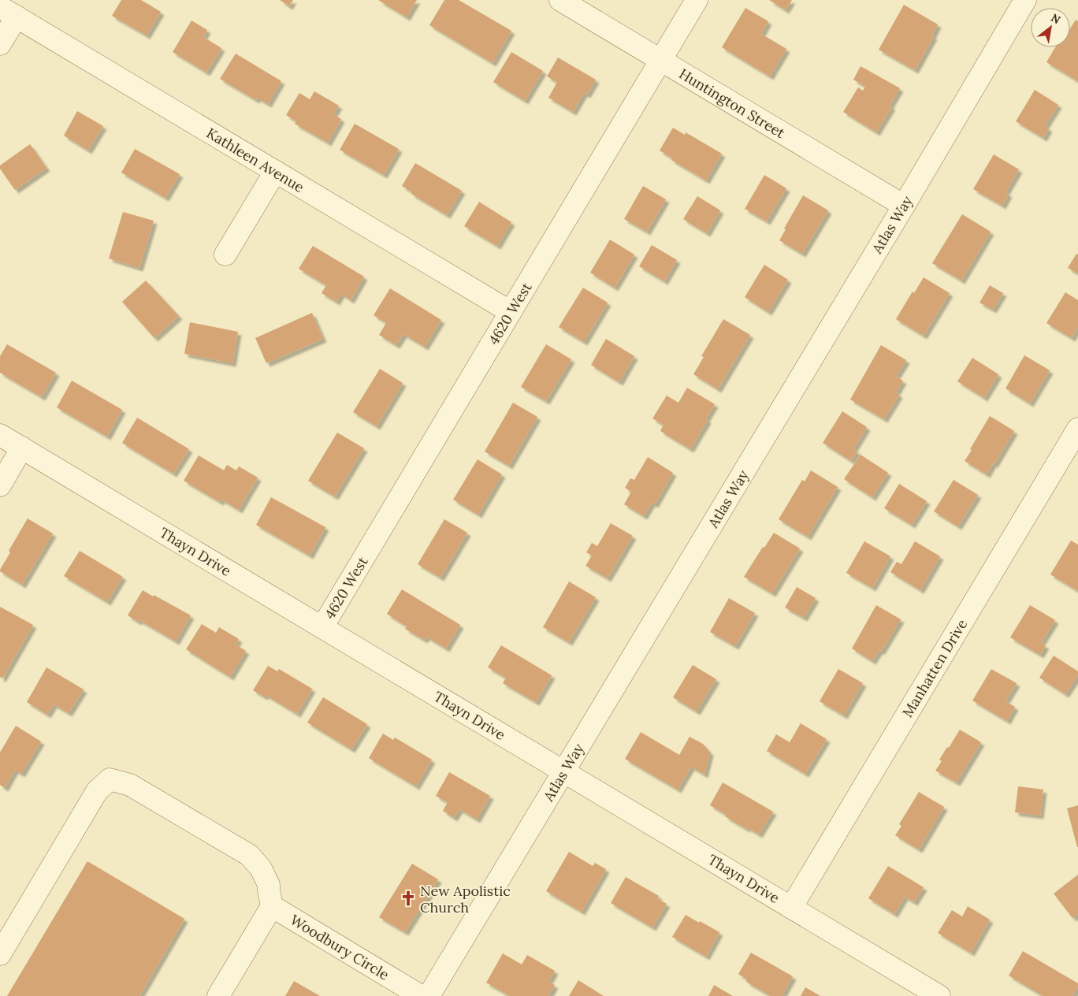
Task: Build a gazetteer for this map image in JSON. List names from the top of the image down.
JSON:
{
  "streets": {
    "street": [
      "Huntington Street",
      "Kathleen Avenue",
      "Atlas Way",
      "4620 West",
      "Thayn Drive",
      "Manhatten Drive",
      "Woodbury Circle"
    ]
  },
  "crossings": [
    ["Huntington Street", "Atlas Way"],
    ["Huntington Street", "4620 West"],
    ["Kathleen Avenue", "4620 West"],
    ["Atlas Way", "Thayn Drive"],
    ["4620 West", "Thayn Drive"],
    ["Thayn Drive", "Manhatten Drive"]
  ],
  "places": {
    "church": ["New Apolistic Church"]
  },
  "north": "top right"
}
